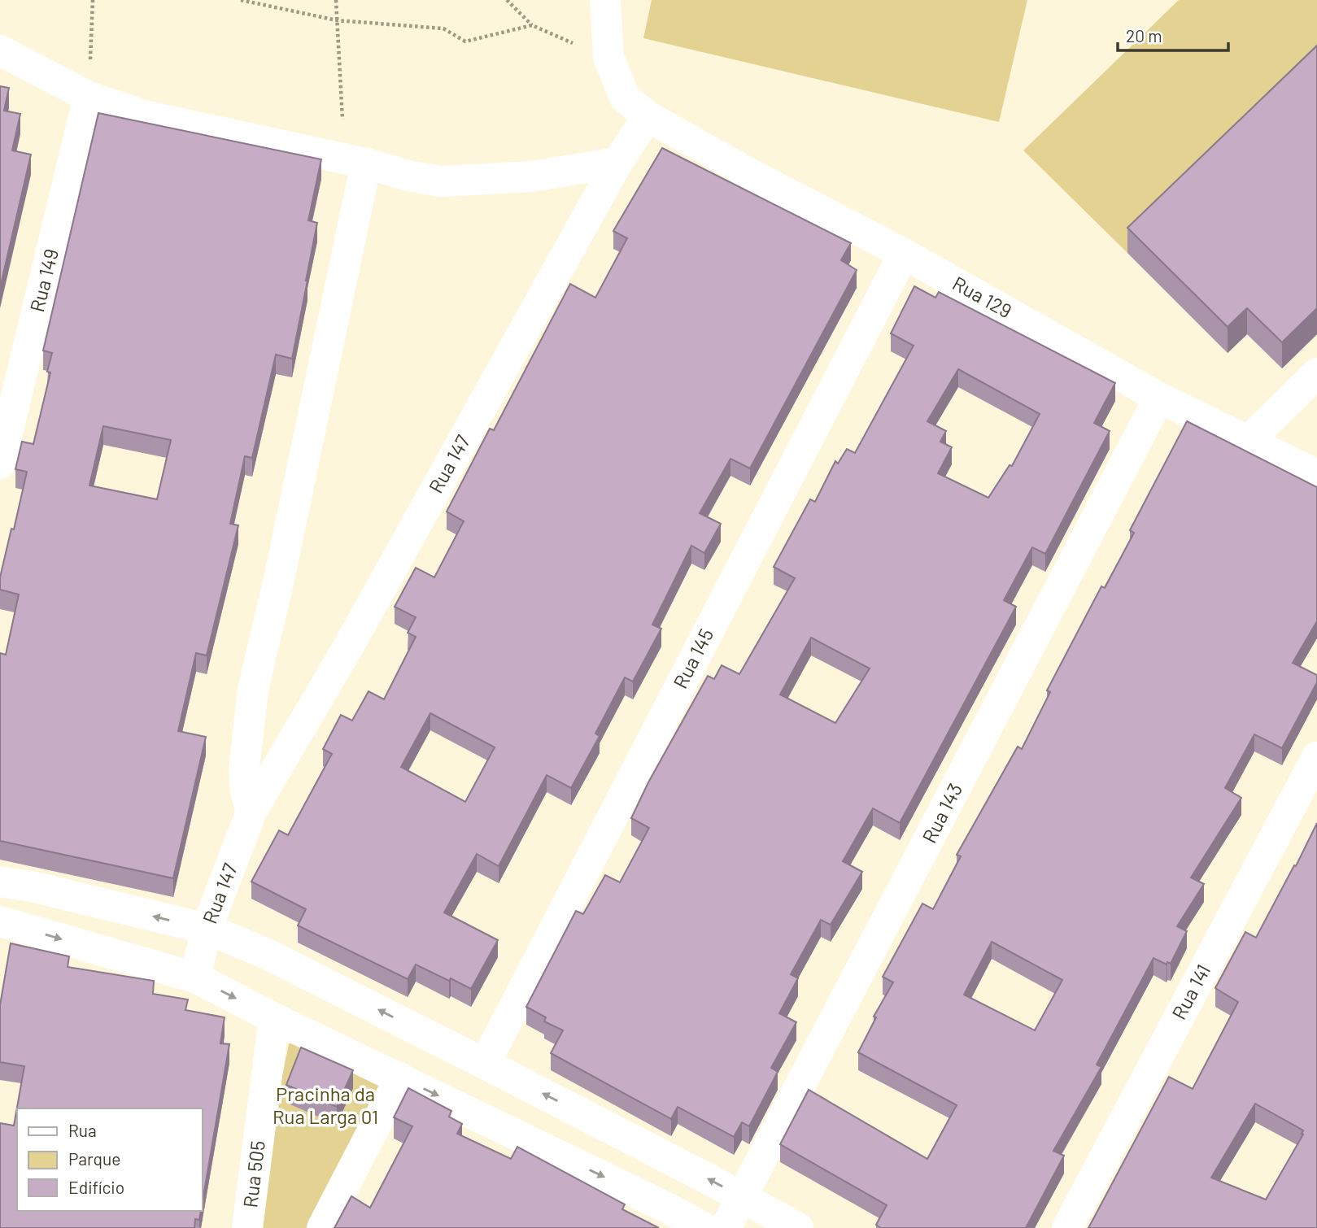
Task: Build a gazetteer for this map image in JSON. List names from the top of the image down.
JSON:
{
  "streets": {
    "street": [
      "Rua 149",
      "Rua 129",
      "Rua 147",
      "Rua 145",
      "Rua 143",
      "Rua 141",
      "Rua 505"
    ]
  },
  "crossings": [
    ["Rua 129", "Rua 147"],
    ["Rua 129", "Rua 145"],
    ["Rua 129", "Rua 143"]
  ],
  "parks": ["Pracinha da Rua Larga 01"],
  "legend": ["Rua", "Parque", "Edifício"],
  "scale_bar": "20 m"
}
